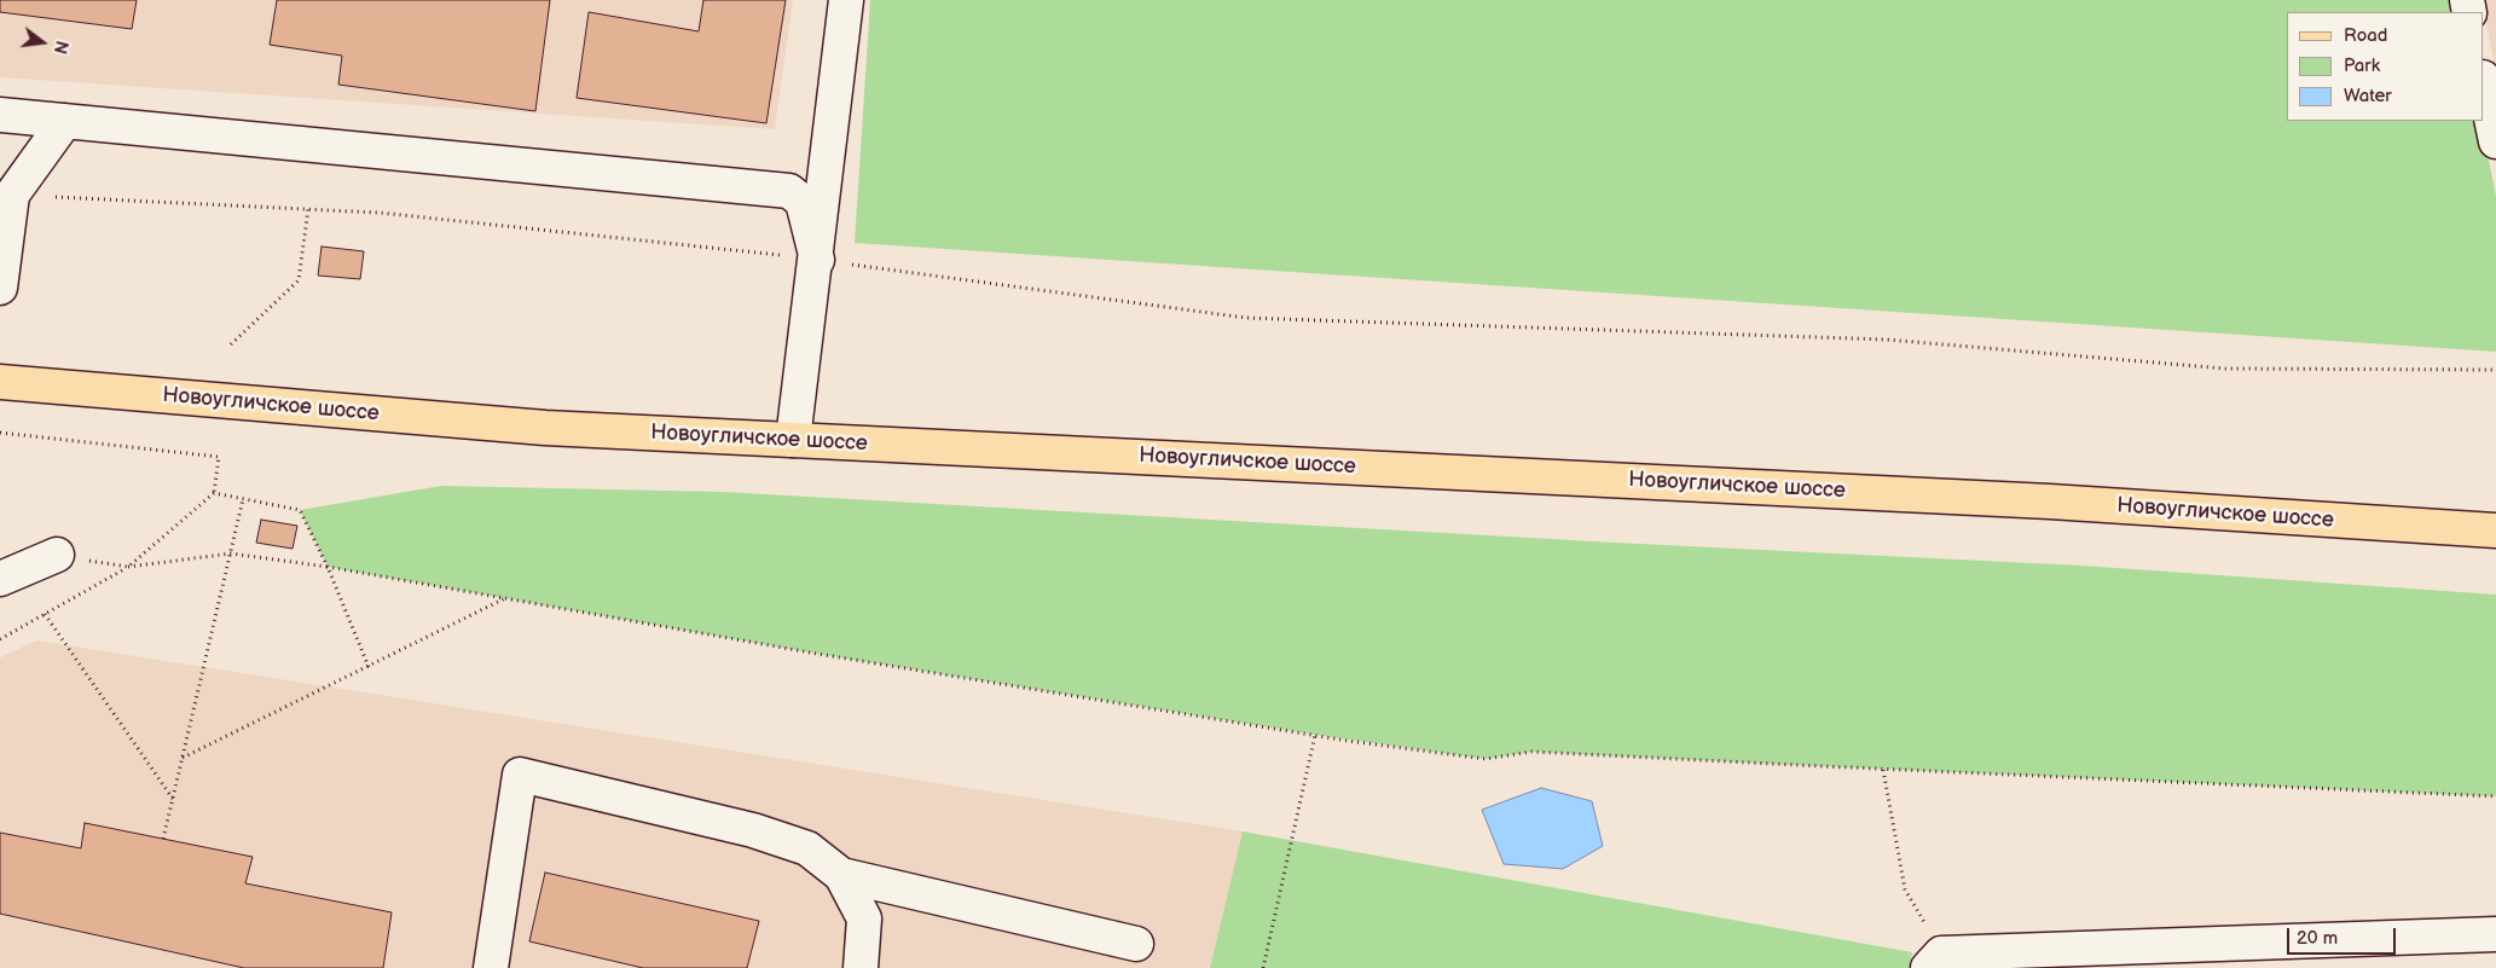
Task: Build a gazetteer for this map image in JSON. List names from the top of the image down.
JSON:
{
  "streets": {
    "main road": ["Новоугличское шоссе"]
  },
  "legend": ["Road", "Park", "Water"],
  "scale_bar": "20 m",
  "north": "right"
}
